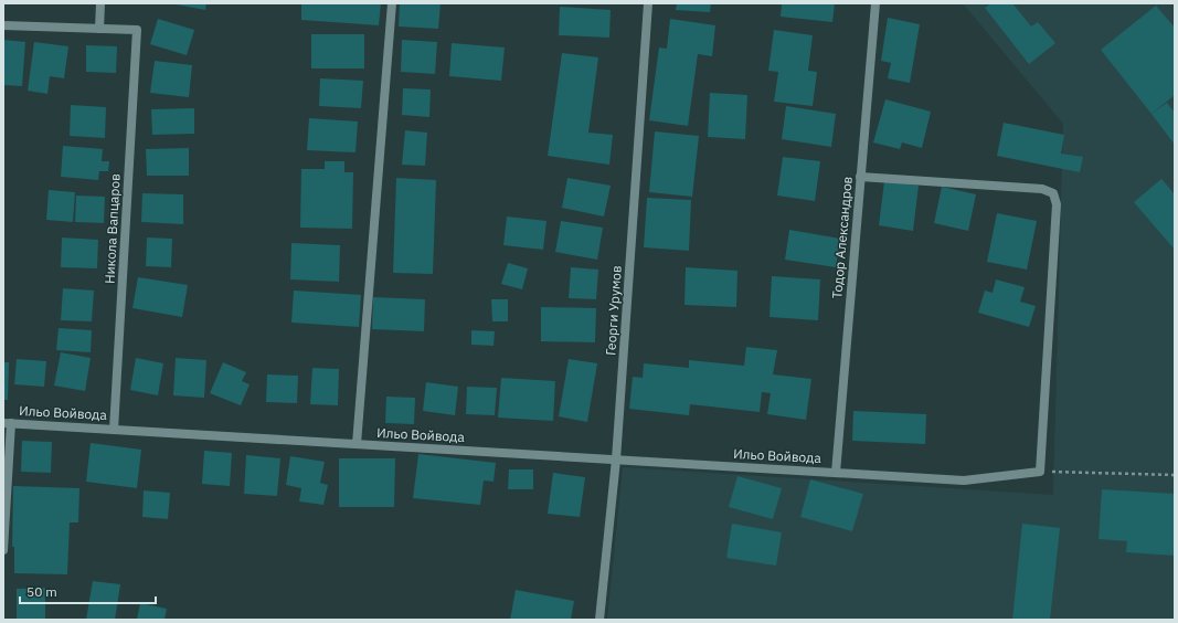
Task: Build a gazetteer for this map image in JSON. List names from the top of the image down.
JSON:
{
  "streets": {
    "street": [
      "Никола Вапцаров",
      "Тодор Александров",
      "Георги Урумов",
      "Ильо Войвода"
    ]
  },
  "crossings": [
    ["Никола Вапцаров", "Ильо Войвода"],
    ["Тодор Александров", "Ильо Войвода"],
    ["Георги Урумов", "Ильо Войвода"]
  ],
  "scale_bar": "50 m"
}
